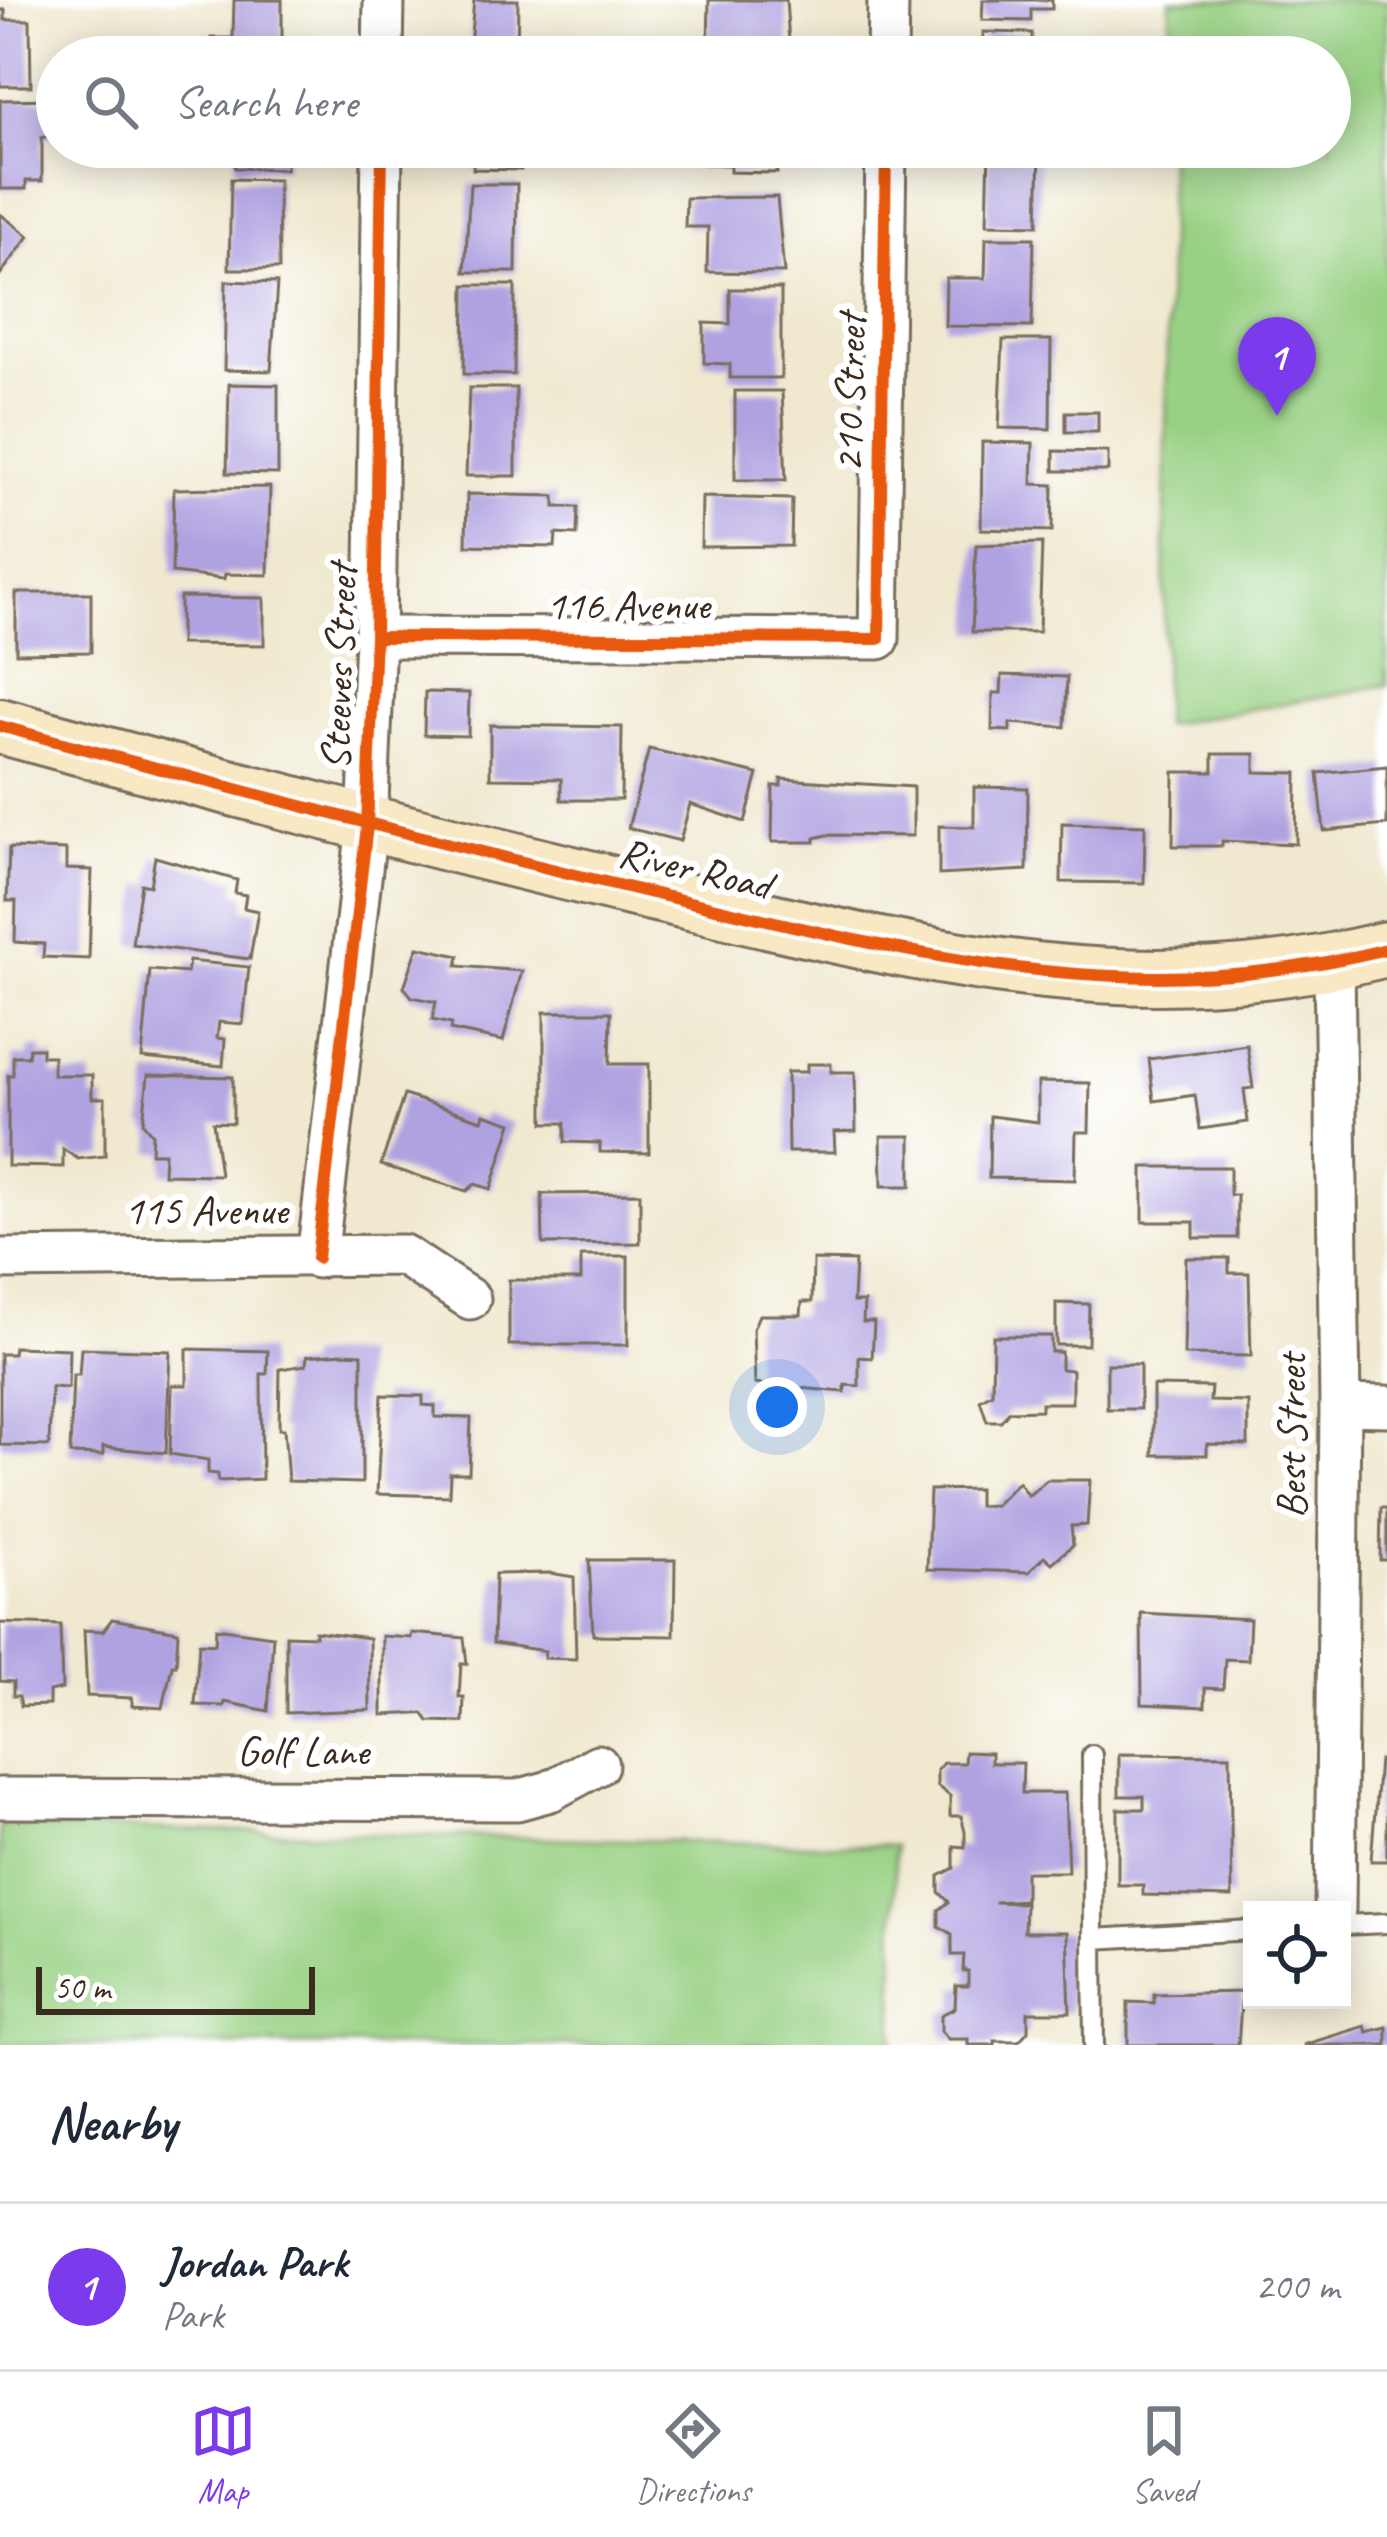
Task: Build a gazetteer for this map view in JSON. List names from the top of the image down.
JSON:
{
  "streets": {
    "street": [
      "210 Street",
      "116 Avenue",
      "Steeves Street",
      "River Road",
      "115 Avenue",
      "Best Street",
      "Golf Lane"
    ]
  },
  "crossings": [
    ["210 Street", "116 Avenue"],
    ["116 Avenue", "Steeves Street"],
    ["Steeves Street", "River Road"],
    ["Steeves Street", "115 Avenue"],
    ["River Road", "Best Street"]
  ],
  "scale_bar": "50 m",
  "page": {
    "search": "Search here",
    "pins": "1",
    "scale": "50 m",
    "heading": "Nearby",
    "list": [
      {
        "mark": "1",
        "name": "Jordan Park",
        "note": "Park",
        "value": "200 m"
      }
    ],
    "nav": ["Map", "Directions", "Saved"]
  }
}
